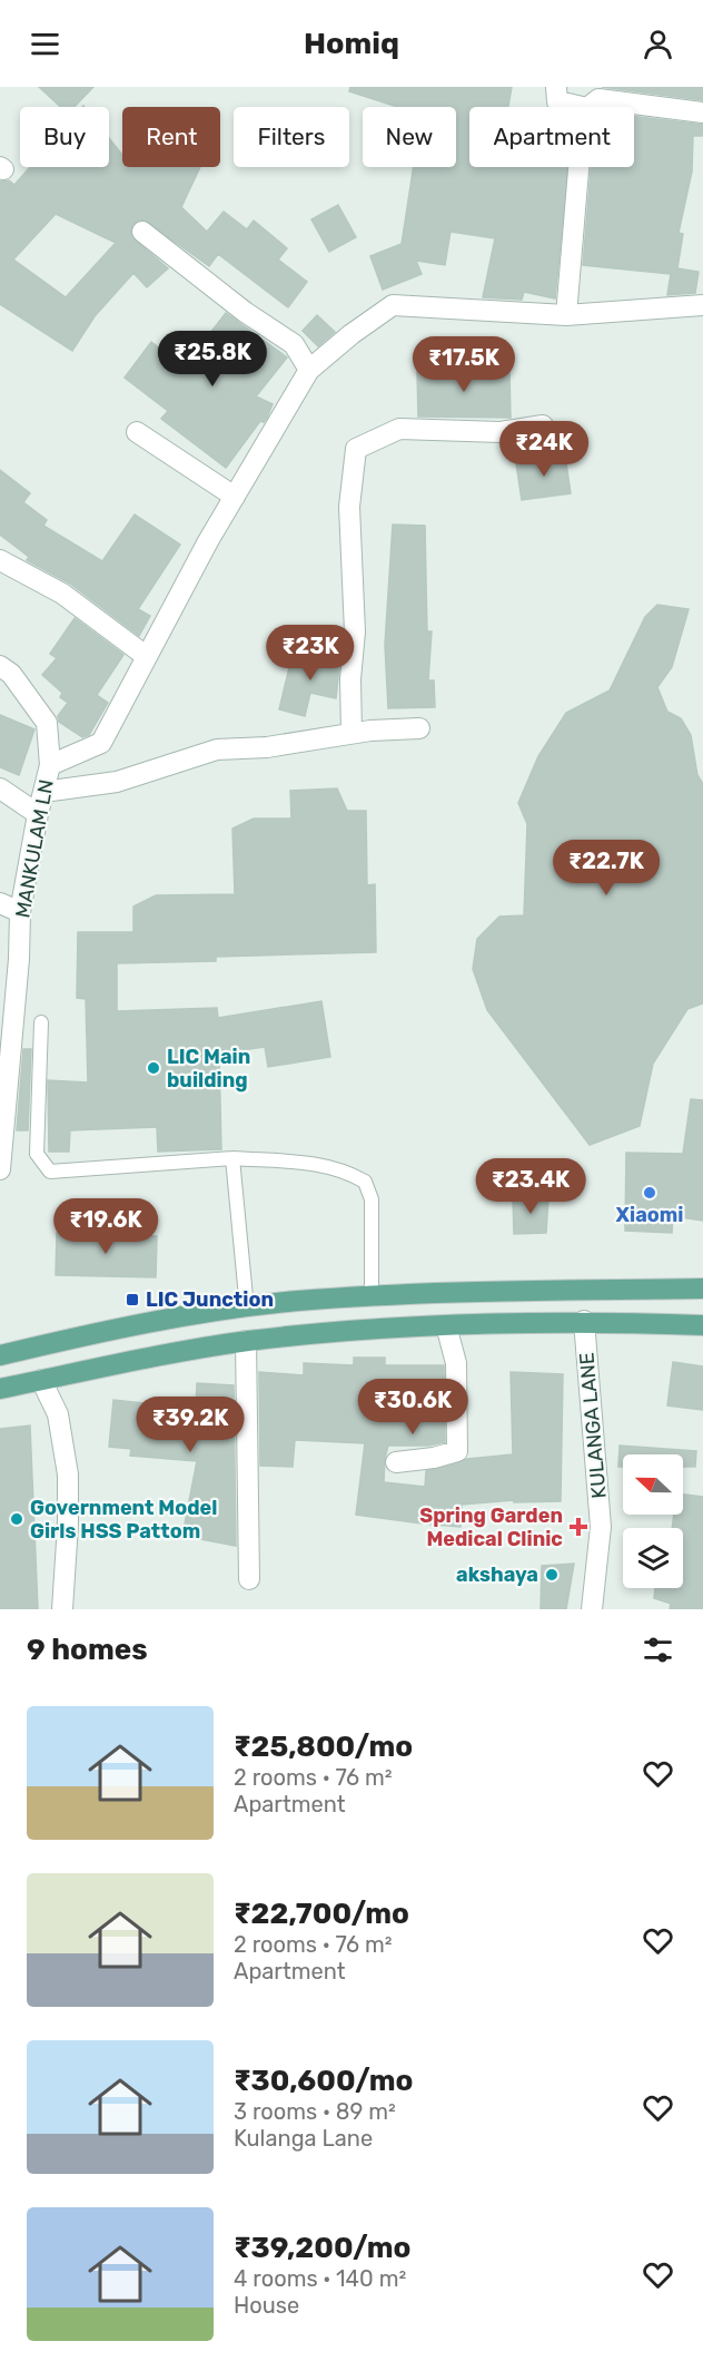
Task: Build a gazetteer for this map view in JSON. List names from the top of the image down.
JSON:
{
  "streets": {
    "street": ["MANKULAM LN", "KULANGA LANE"]
  },
  "places": {
    "other": [
      "LIC Main building",
      "Xiaomi",
      "Government Model Girls HSS Pattom",
      "akshaya"
    ],
    "transit": ["LIC Junction"],
    "health": ["Spring Garden Medical Clinic"]
  },
  "north": "left",
  "page": {
    "header": "Homiq",
    "chip": [
      "Buy",
      "Rent",
      "Filters",
      "New",
      "Apartment"
    ],
    "price": [
      "₹25.8K",
      "₹17.5K",
      "₹24K",
      "₹23K",
      "₹22.7K",
      "₹23.4K",
      "₹19.6K",
      "₹30.6K",
      "₹39.2K"
    ],
    "heading": "9 homes",
    "list": [
      {
        "name": "₹25,800/mo",
        "note": "2 rooms · 76 m² · Apartment"
      },
      {
        "name": "₹22,700/mo",
        "note": "2 rooms · 76 m² · Apartment"
      },
      {
        "name": "₹30,600/mo",
        "note": "3 rooms · 89 m² · Kulanga Lane"
      },
      {
        "name": "₹39,200/mo",
        "note": "4 rooms · 140 m² · House"
      }
    ]
  }
}
